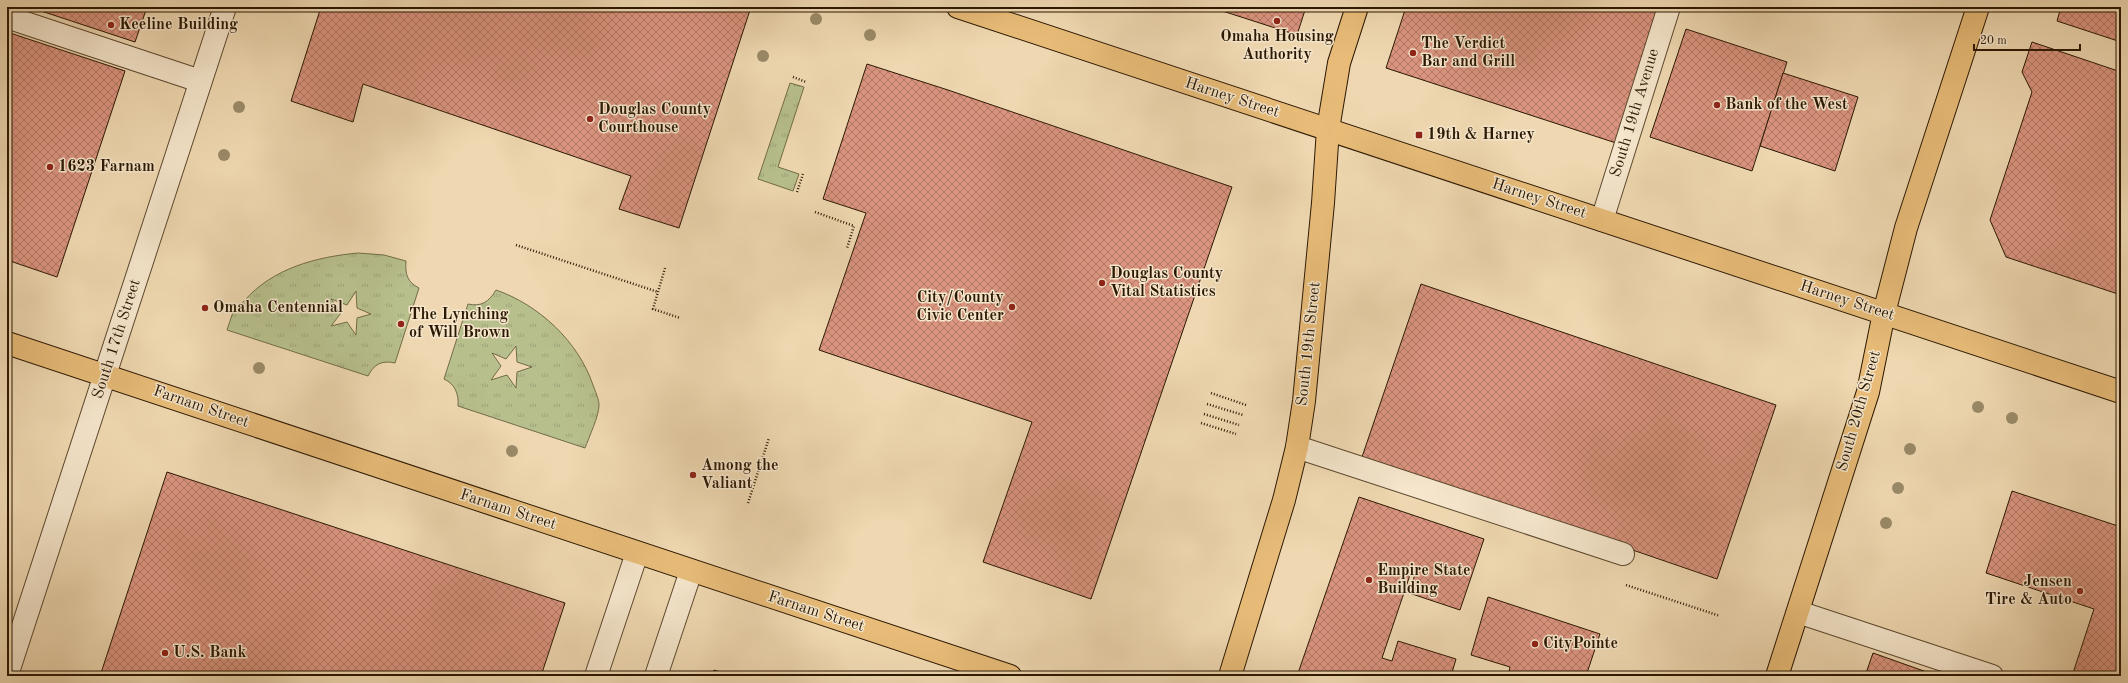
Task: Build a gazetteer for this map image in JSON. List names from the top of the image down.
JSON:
{
  "streets": {
    "main road": [
      "Harney Street",
      "South 19th Street",
      "Farnam Street",
      "South 20th Street"
    ],
    "street": ["South 19th Avenue", "South 17th Street"]
  },
  "crossings": [
    ["Harney Street", "South 19th Avenue"],
    ["Harney Street", "South 19th Street"],
    ["Harney Street", "South 20th Street"],
    ["South 17th Street", "Farnam Street"]
  ],
  "places": {
    "other": [
      "Omaha Housing Authority",
      "Keeline Building",
      "The Verdict Bar and Grill",
      "Bank of the West",
      "Douglas County Courthouse",
      "1623 Farnam",
      "Douglas County Vital Statistics",
      "City/County Civic Center",
      "Omaha Centennial",
      "The Lynching of Will Brown",
      "Among the Valiant",
      "Empire State Building",
      "Jensen Tire & Auto",
      "CityPointe",
      "U.S. Bank"
    ],
    "transit": ["19th & Harney"]
  },
  "scale_bar": "20 m"
}
